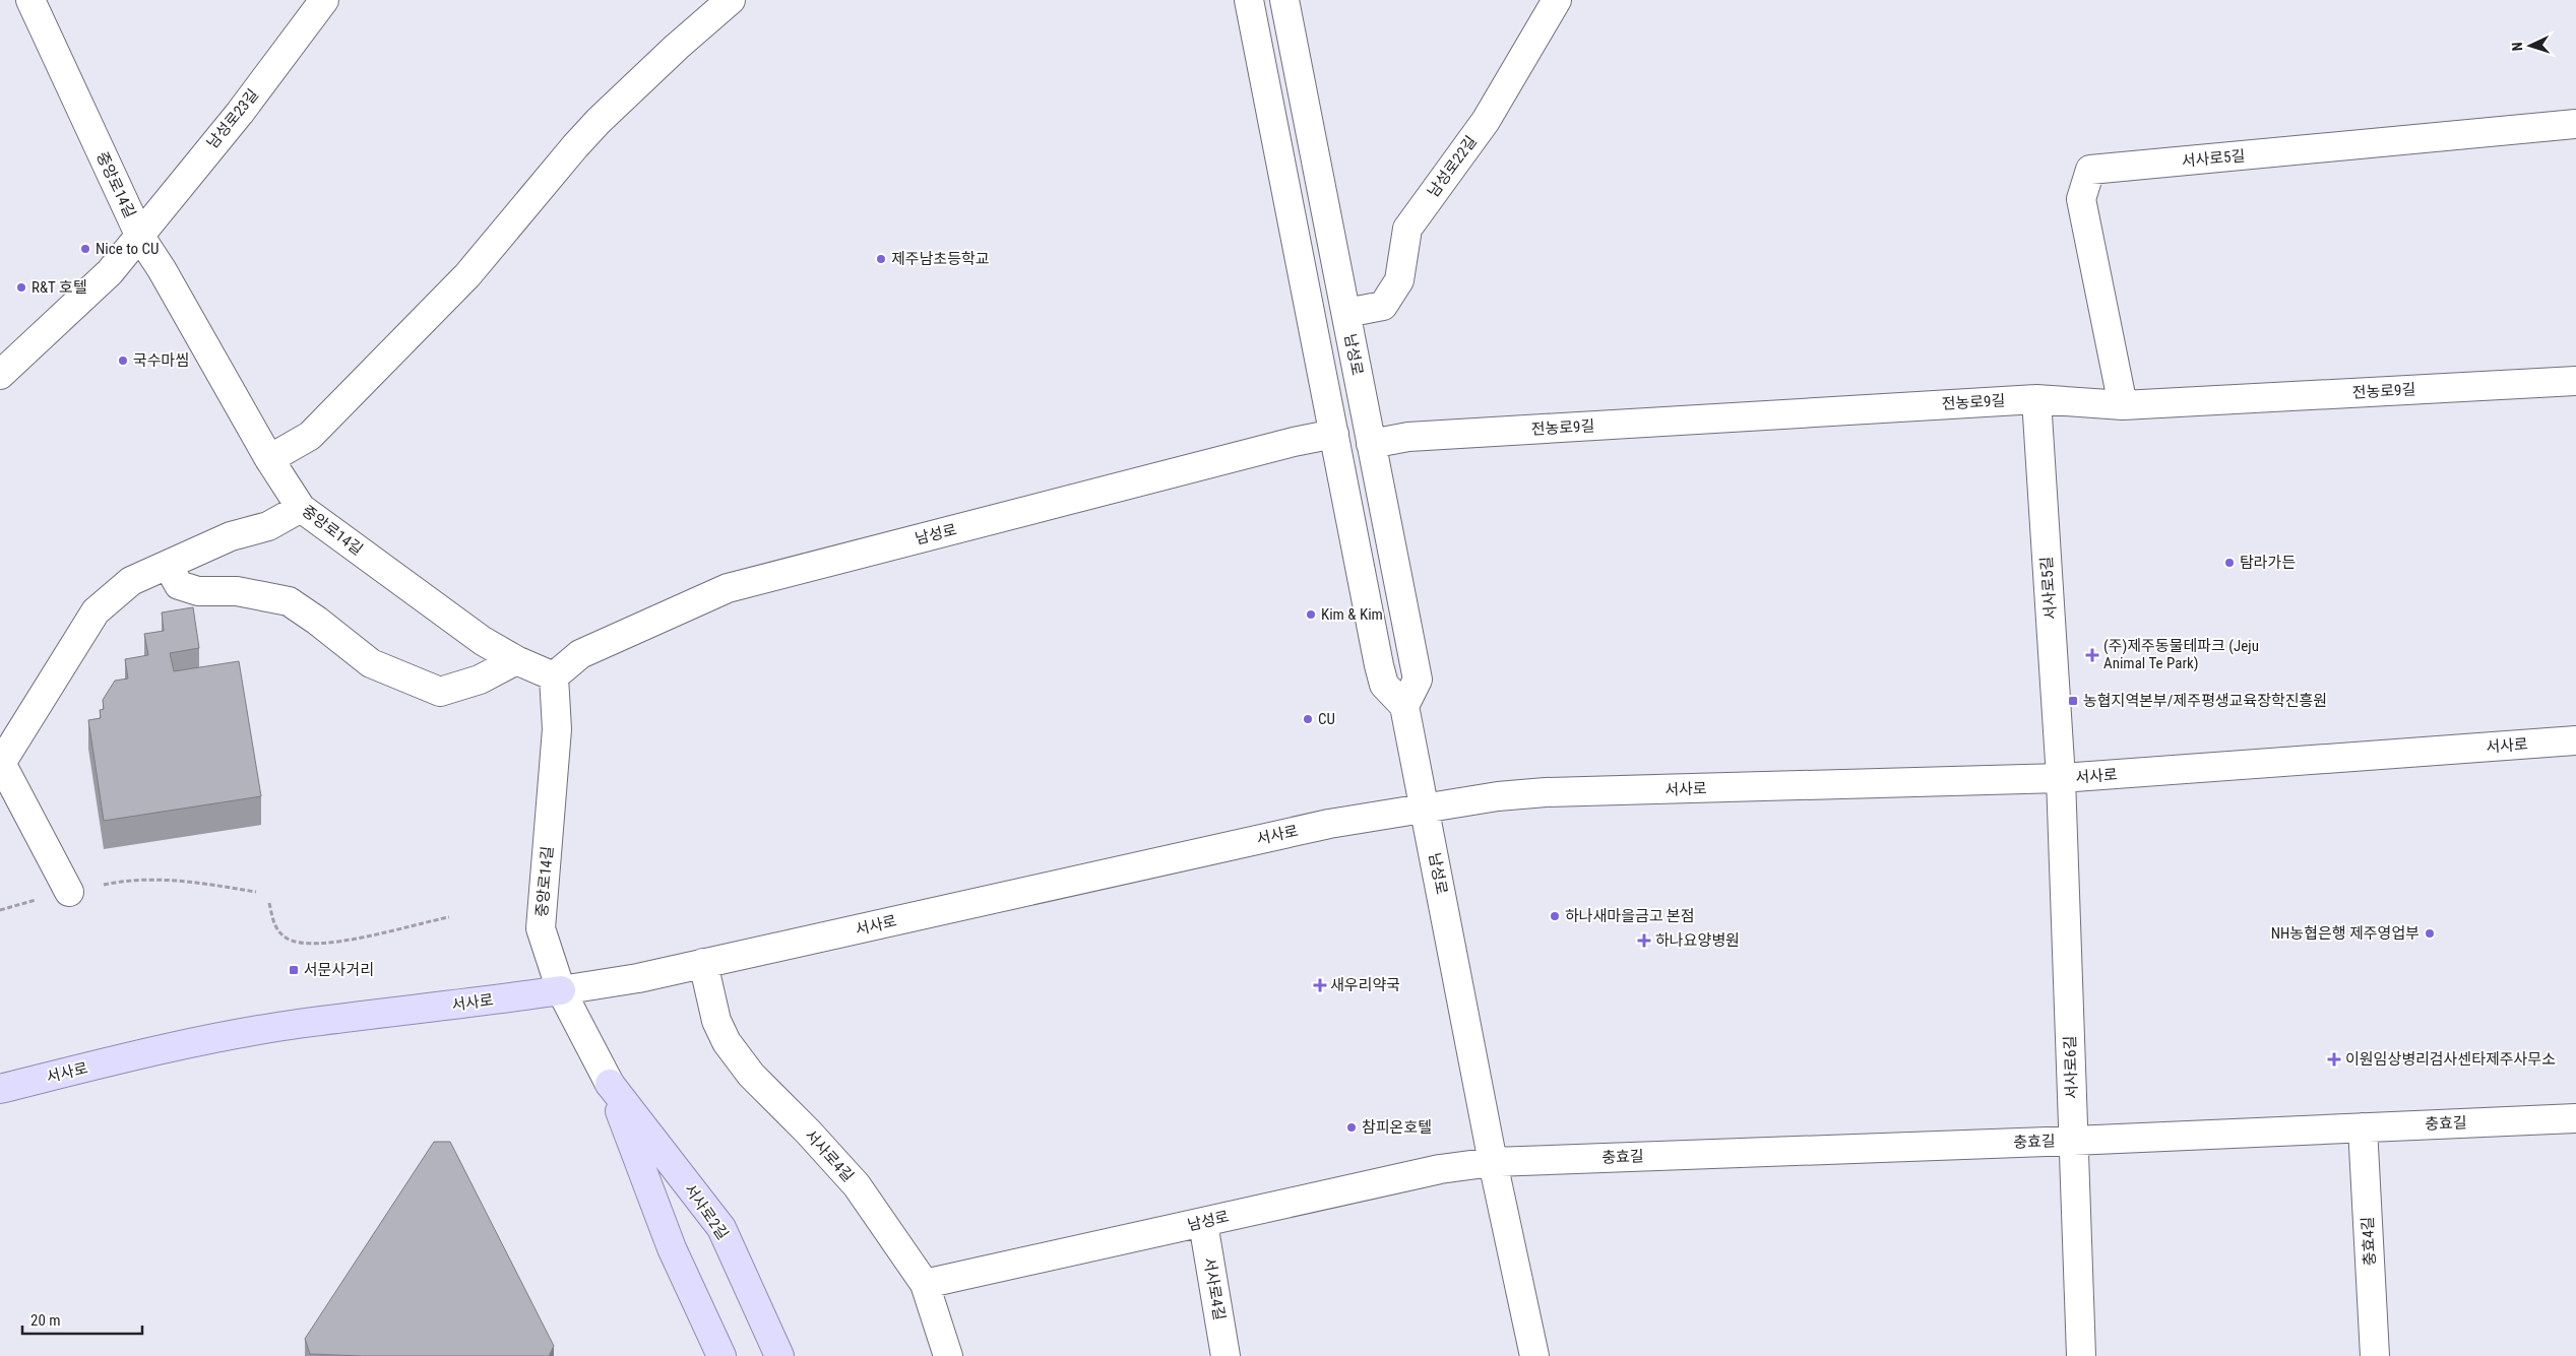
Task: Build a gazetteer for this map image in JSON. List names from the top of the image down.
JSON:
{
  "streets": {
    "main road": ["서사로", "서사로2길"],
    "street": [
      "남성로23길",
      "서사로5길",
      "남성로22길",
      "중앙로14길",
      "남성로",
      "전농로9길",
      "서사로6길",
      "충효길",
      "서사로4길",
      "충효4길"
    ]
  },
  "crossings": [
    ["남성로23길", "중앙로14길"],
    ["서사로5길", "전농로9길"],
    ["서사로5길", "서사로"],
    ["서사로5길", "서사로6길"],
    ["남성로22길", "남성로"],
    ["중앙로14길", "남성로"],
    ["중앙로14길", "서사로"],
    ["중앙로14길", "서사로2길"],
    ["남성로", "전농로9길"],
    ["남성로", "서사로"],
    ["남성로", "충효길"],
    ["남성로", "서사로4길"],
    ["서사로", "서사로6길"],
    ["서사로", "서사로4길"],
    ["서사로", "서사로2길"],
    ["서사로6길", "충효길"],
    ["충효길", "충효4길"]
  ],
  "places": {
    "other": [
      "Nice to CU",
      "제주남초등학교",
      "R&T 호텔",
      "국수마씸",
      "탐라가든",
      "Kim & Kim",
      "CU",
      "하나새마을금고 본점",
      "NH농협은행 제주영업부",
      "참피온호텔"
    ],
    "health": [
      "(주)제주동물테파크 (Jeju Animal Te Park)",
      "하나요양병원",
      "새우리약국",
      "이원임상병리검사센타제주사무소"
    ],
    "transit": ["농협지역본부/제주평생교육장학진흥원", "서문사거리"]
  },
  "scale_bar": "20 m",
  "north": "left"
}
